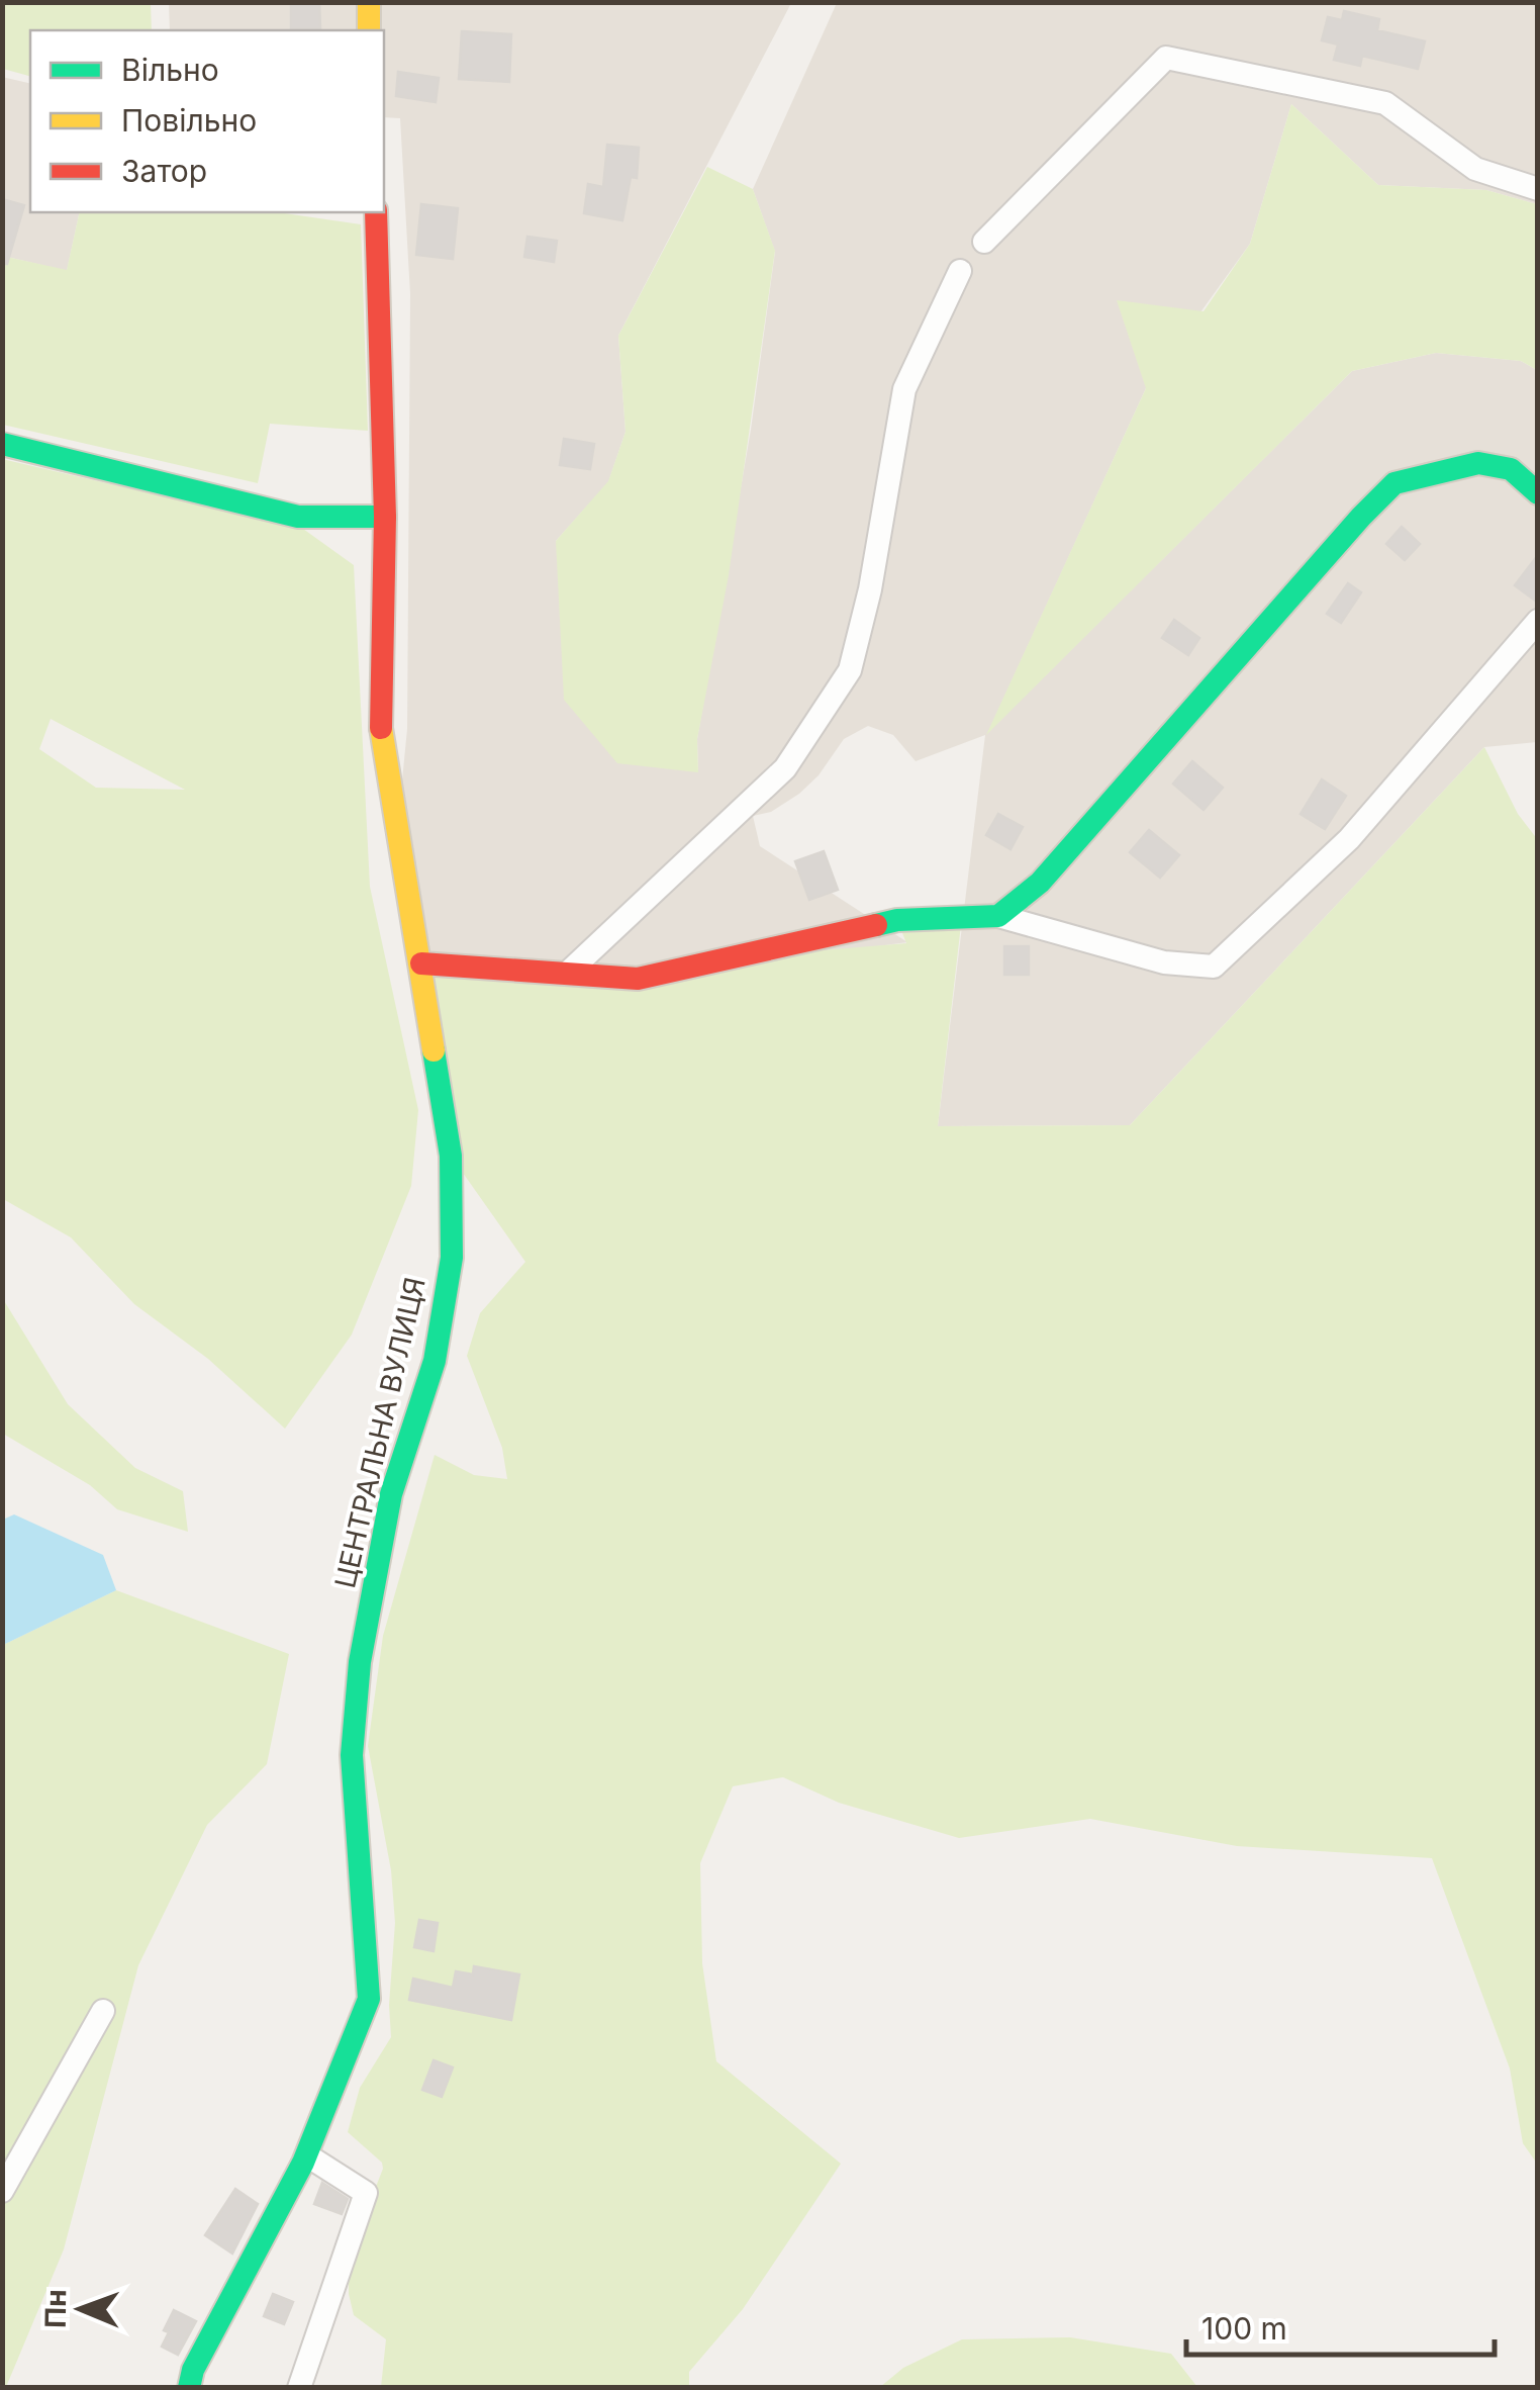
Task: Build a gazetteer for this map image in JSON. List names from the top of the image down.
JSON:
{
  "streets": {
    "street": ["ЦЕНТРАЛЬНА ВУЛИЦЯ"]
  },
  "legend": ["Вільно", "Повільно", "Затор"],
  "scale_bar": "100 m",
  "north": "left"
}
